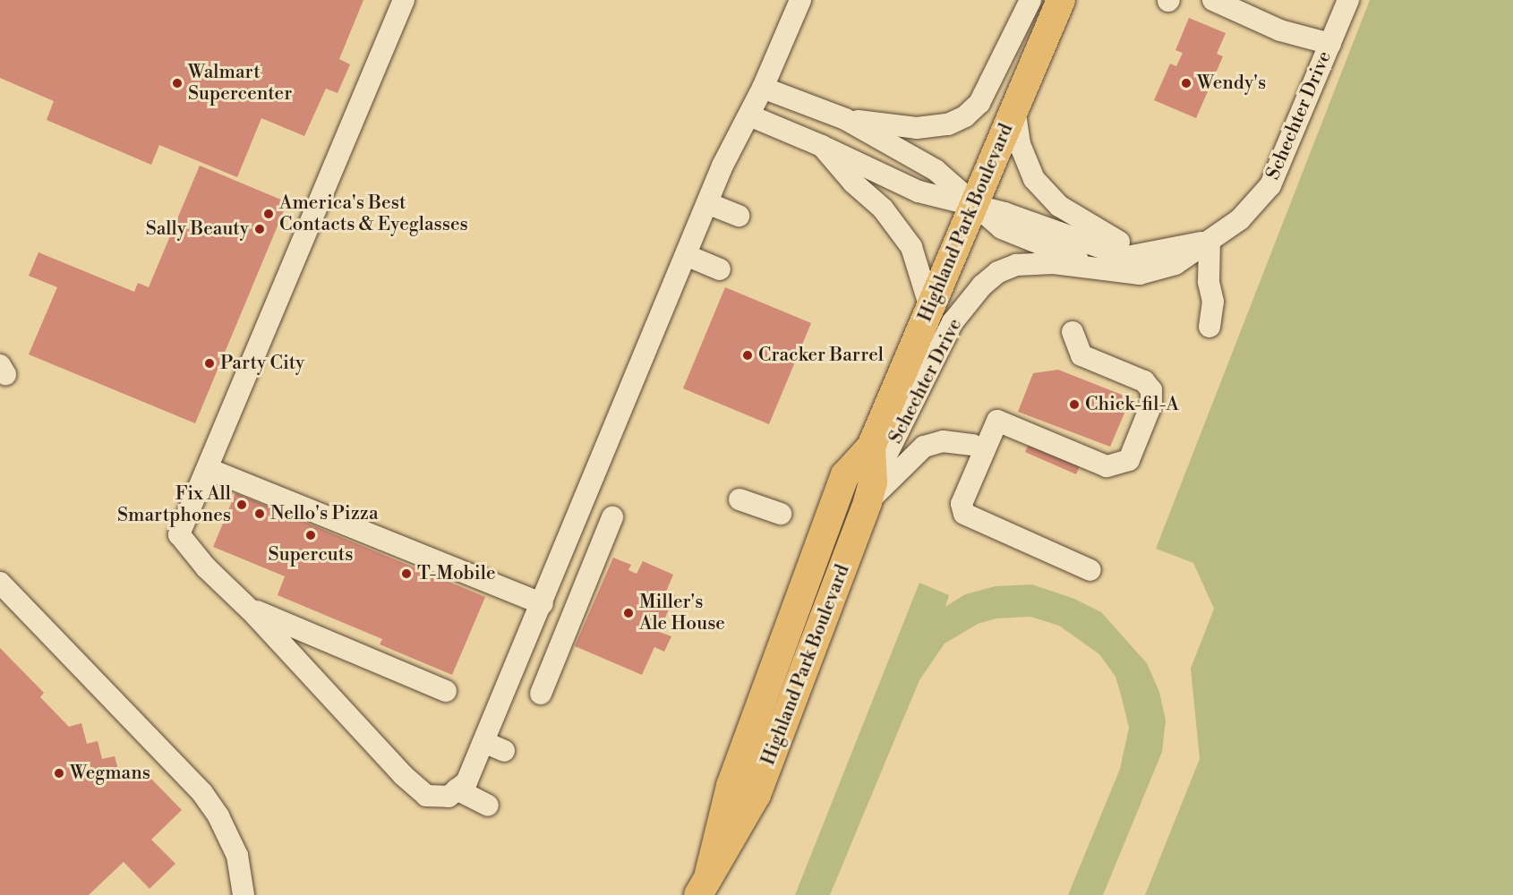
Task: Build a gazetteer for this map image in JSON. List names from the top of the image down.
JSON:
{
  "streets": {
    "main road": ["Highland Park Boulevard"],
    "lane": ["Schechter Drive"]
  },
  "crossings": [
    ["Schechter Drive", "Highland Park Boulevard"]
  ],
  "places": [
    "Walmart Supercenter",
    "Wendy's",
    "America's Best Contacts & Eyeglasses",
    "Sally Beauty",
    "Cracker Barrel",
    "Party City",
    "Chick-fil-A",
    "Fix All Smartphones",
    "Nello's Pizza",
    "Supercuts",
    "T-Mobile",
    "Miller's Ale House",
    "Wegmans"
  ]
}
